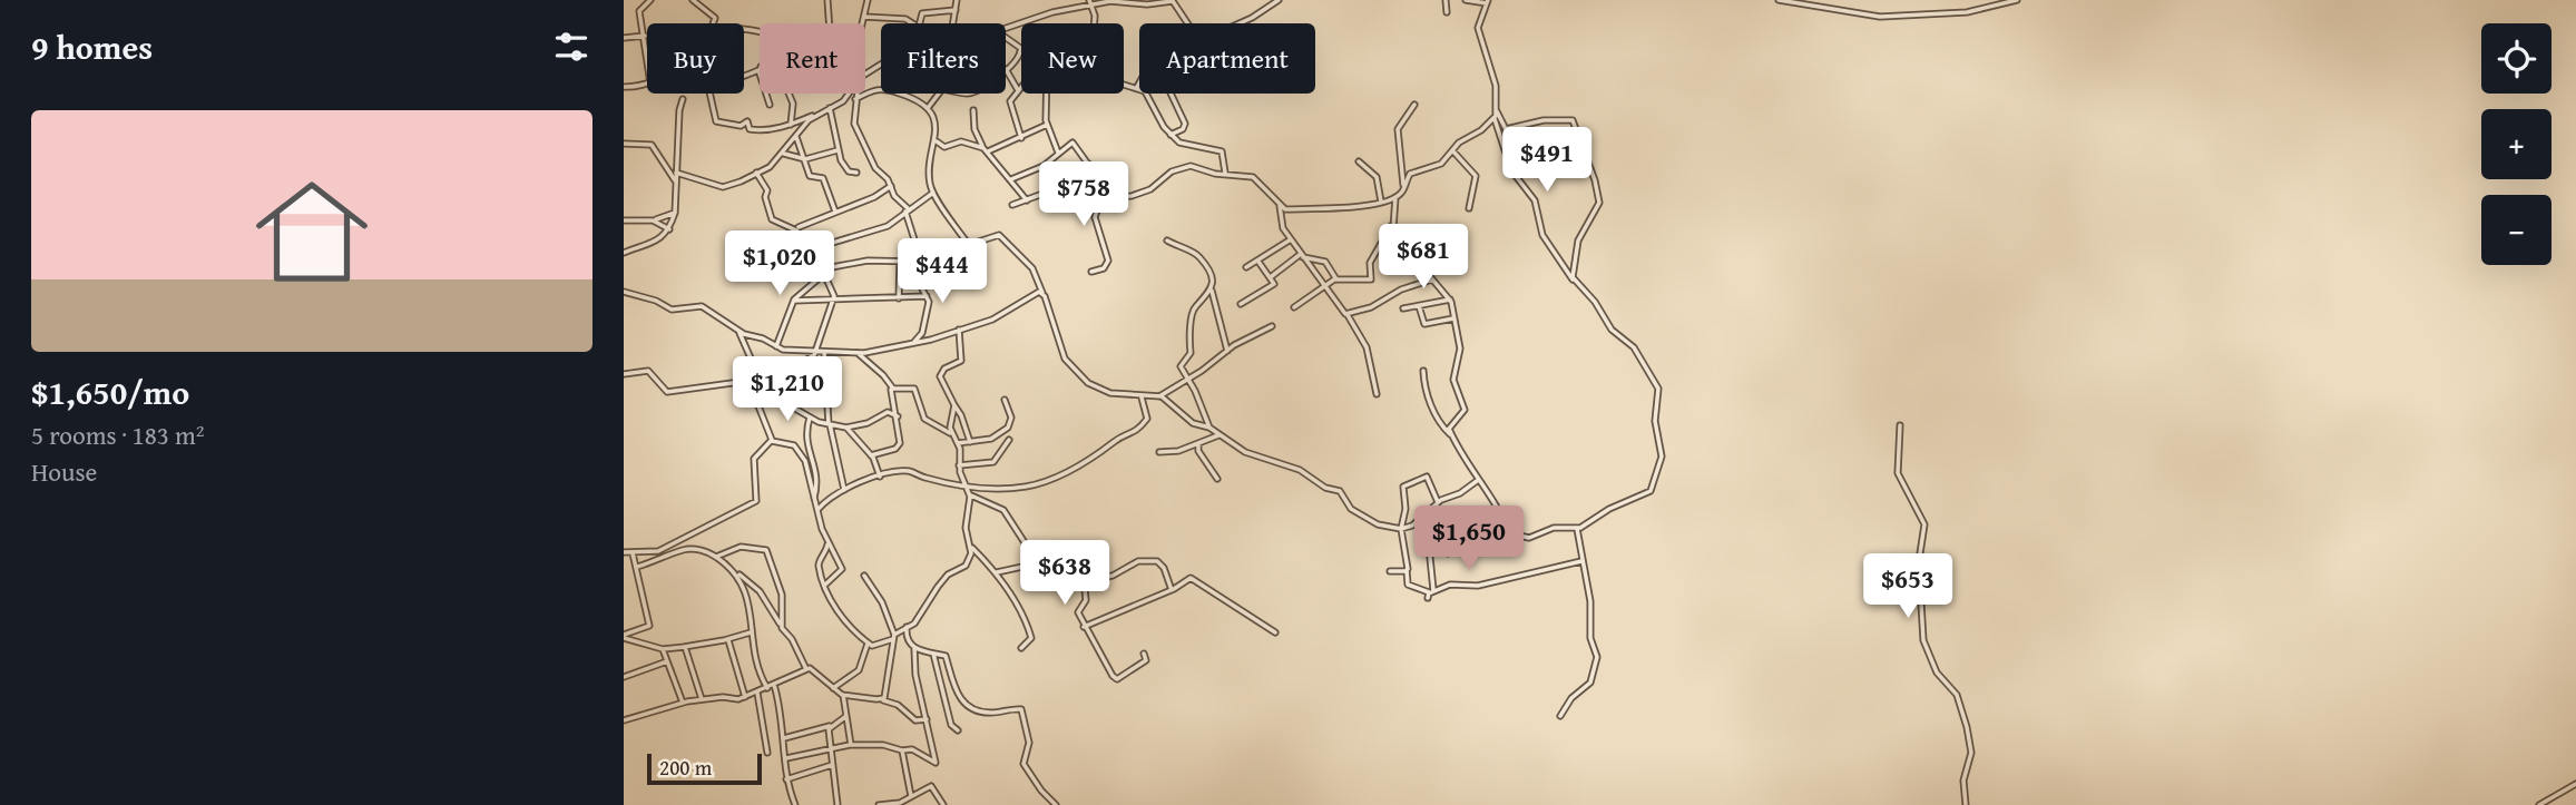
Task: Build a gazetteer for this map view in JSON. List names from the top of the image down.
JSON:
{
  "scale_bar": "200 m",
  "page": {
    "heading": "9 homes",
    "map_buttons": ["+", "−"],
    "chip": [
      "Buy",
      "Rent",
      "Filters",
      "New",
      "Apartment"
    ],
    "list": [
      {
        "name": "$1,650/mo",
        "note": "5 rooms · 183 m² · House"
      }
    ],
    "price": [
      "$491",
      "$758",
      "$681",
      "$1,020",
      "$444",
      "$1,210",
      "$1,650",
      "$638",
      "$653"
    ],
    "scale": "200 m"
  }
}
